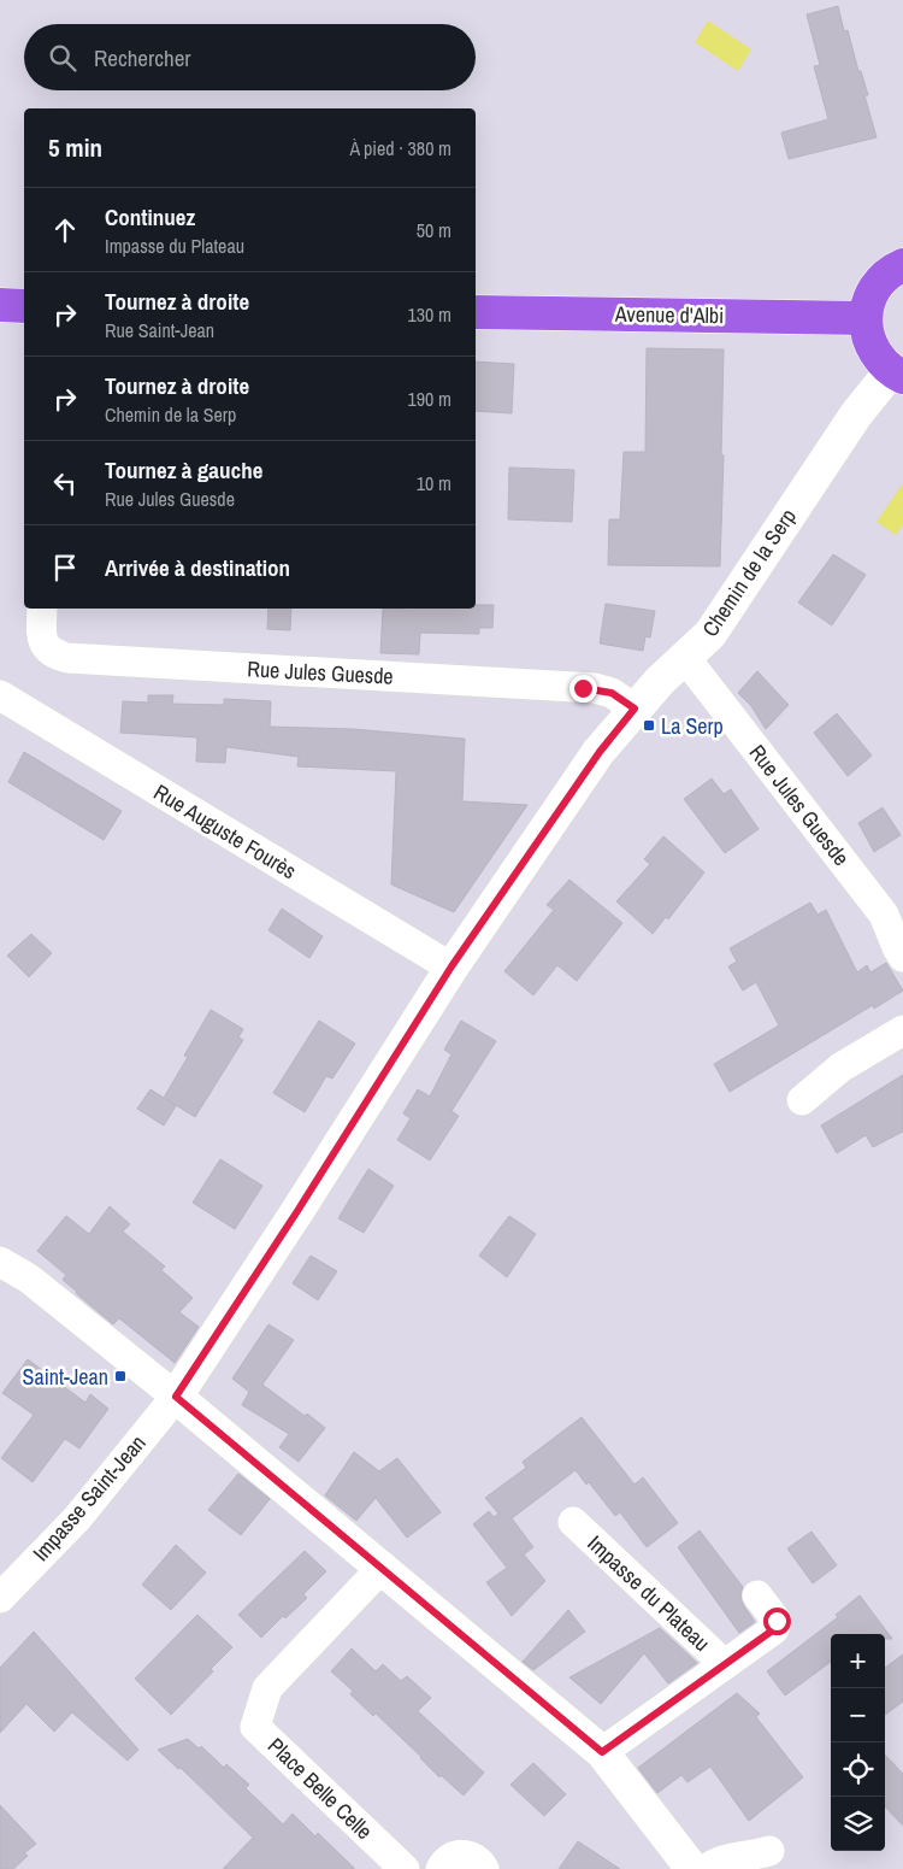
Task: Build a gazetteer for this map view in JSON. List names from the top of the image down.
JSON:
{
  "streets": {
    "main road": ["Avenue d'Albi"],
    "street": [
      "Chemin de la Serp",
      "Rue Jules Guesde",
      "Rue Auguste Fourès",
      "Impasse Saint-Jean",
      "Impasse du Plateau",
      "Place Belle Celle"
    ]
  },
  "crossings": [
    ["Chemin de la Serp", "Rue Jules Guesde"],
    ["Chemin de la Serp", "Rue Auguste Fourès"],
    ["Chemin de la Serp", "Impasse Saint-Jean"]
  ],
  "places": {
    "transit": ["La Serp", "Saint-Jean"]
  },
  "page": {
    "search": "Rechercher",
    "heading": ["5 min", "À pied · 380 m"],
    "list": [
      ["Continuez", "Impasse du Plateau", "50 m"],
      ["Tournez à droite", "Rue Saint-Jean", "130 m"],
      ["Tournez à droite", "Chemin de la Serp", "190 m"],
      ["Tournez à gauche", "Rue Jules Guesde", "10 m"],
      "Arrivée à destination"
    ],
    "map_buttons": ["+", "−"]
  }
}
